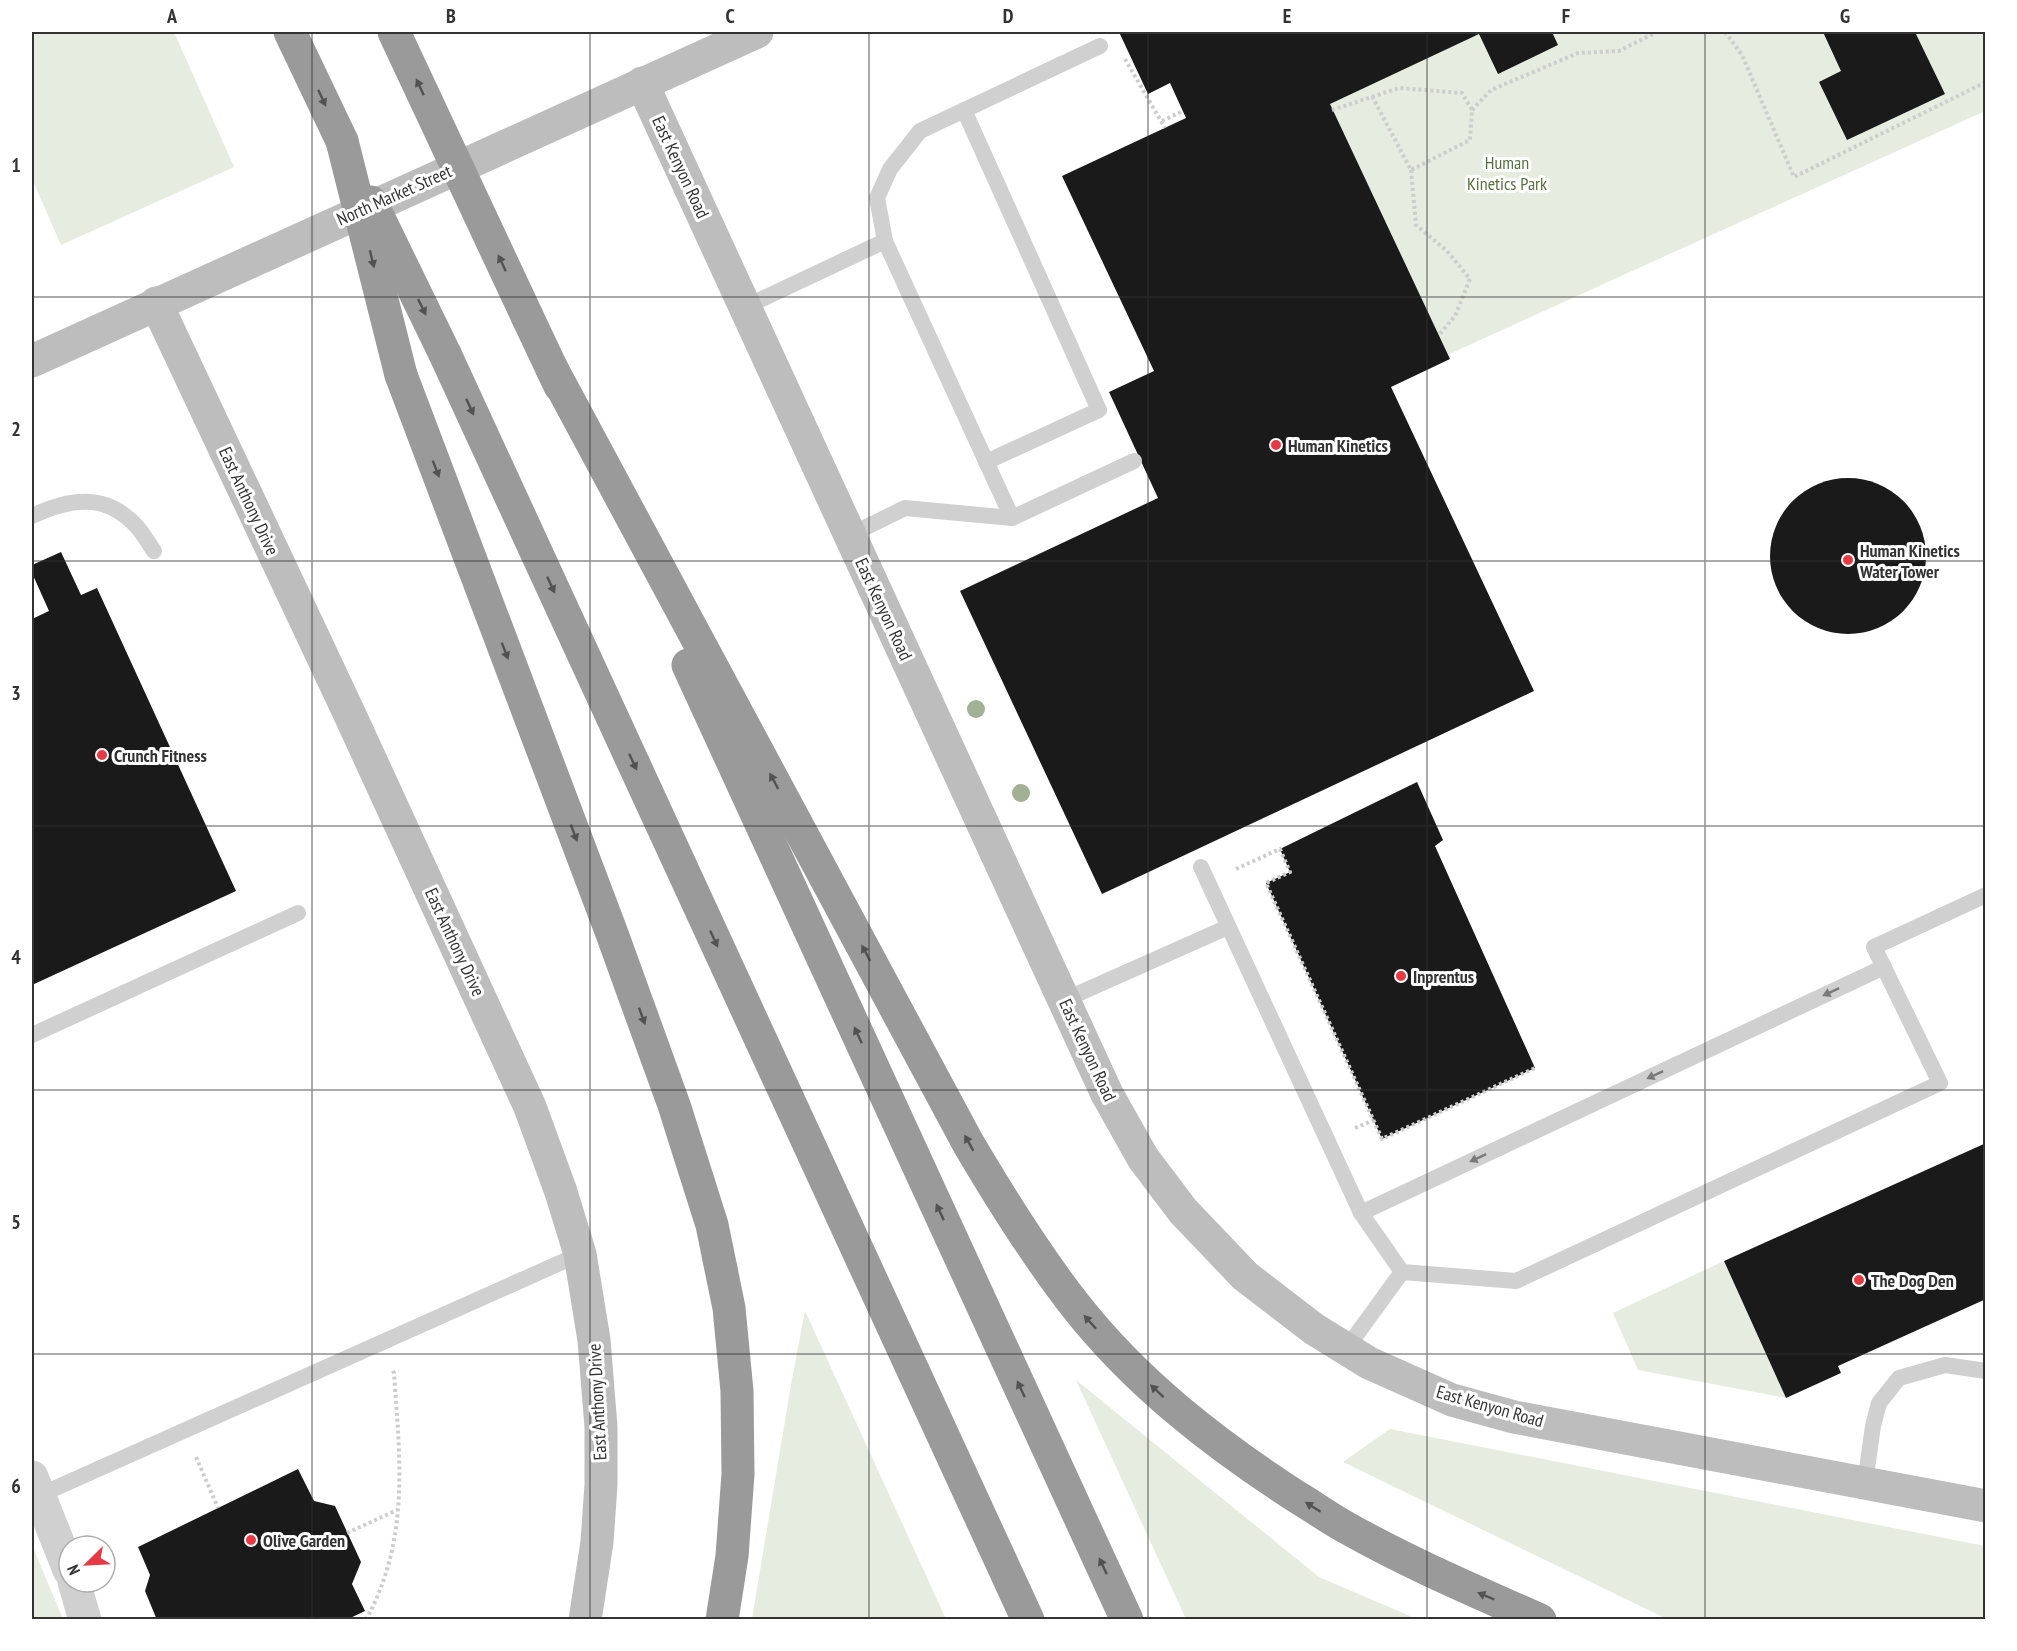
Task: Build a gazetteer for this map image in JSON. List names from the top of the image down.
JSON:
{
  "streets": {
    "street": ["East Kenyon Road", "North Market Street", "East Anthony Drive"]
  },
  "crossings": [
    ["East Kenyon Road", "North Market Street"],
    ["North Market Street", "East Anthony Drive"]
  ],
  "parks": ["Human Kinetics Park"],
  "places": [
    "Human Kinetics",
    "Human Kinetics Water Tower",
    "Crunch Fitness",
    "Inprentus",
    "The Dog Den",
    "Olive Garden"
  ],
  "north": "bottom left",
  "grid": {
    "columns": [
      "A",
      "B",
      "C",
      "D",
      "E",
      "F",
      "G"
    ],
    "rows": [
      "1",
      "2",
      "3",
      "4",
      "5",
      "6"
    ]
  }
}
